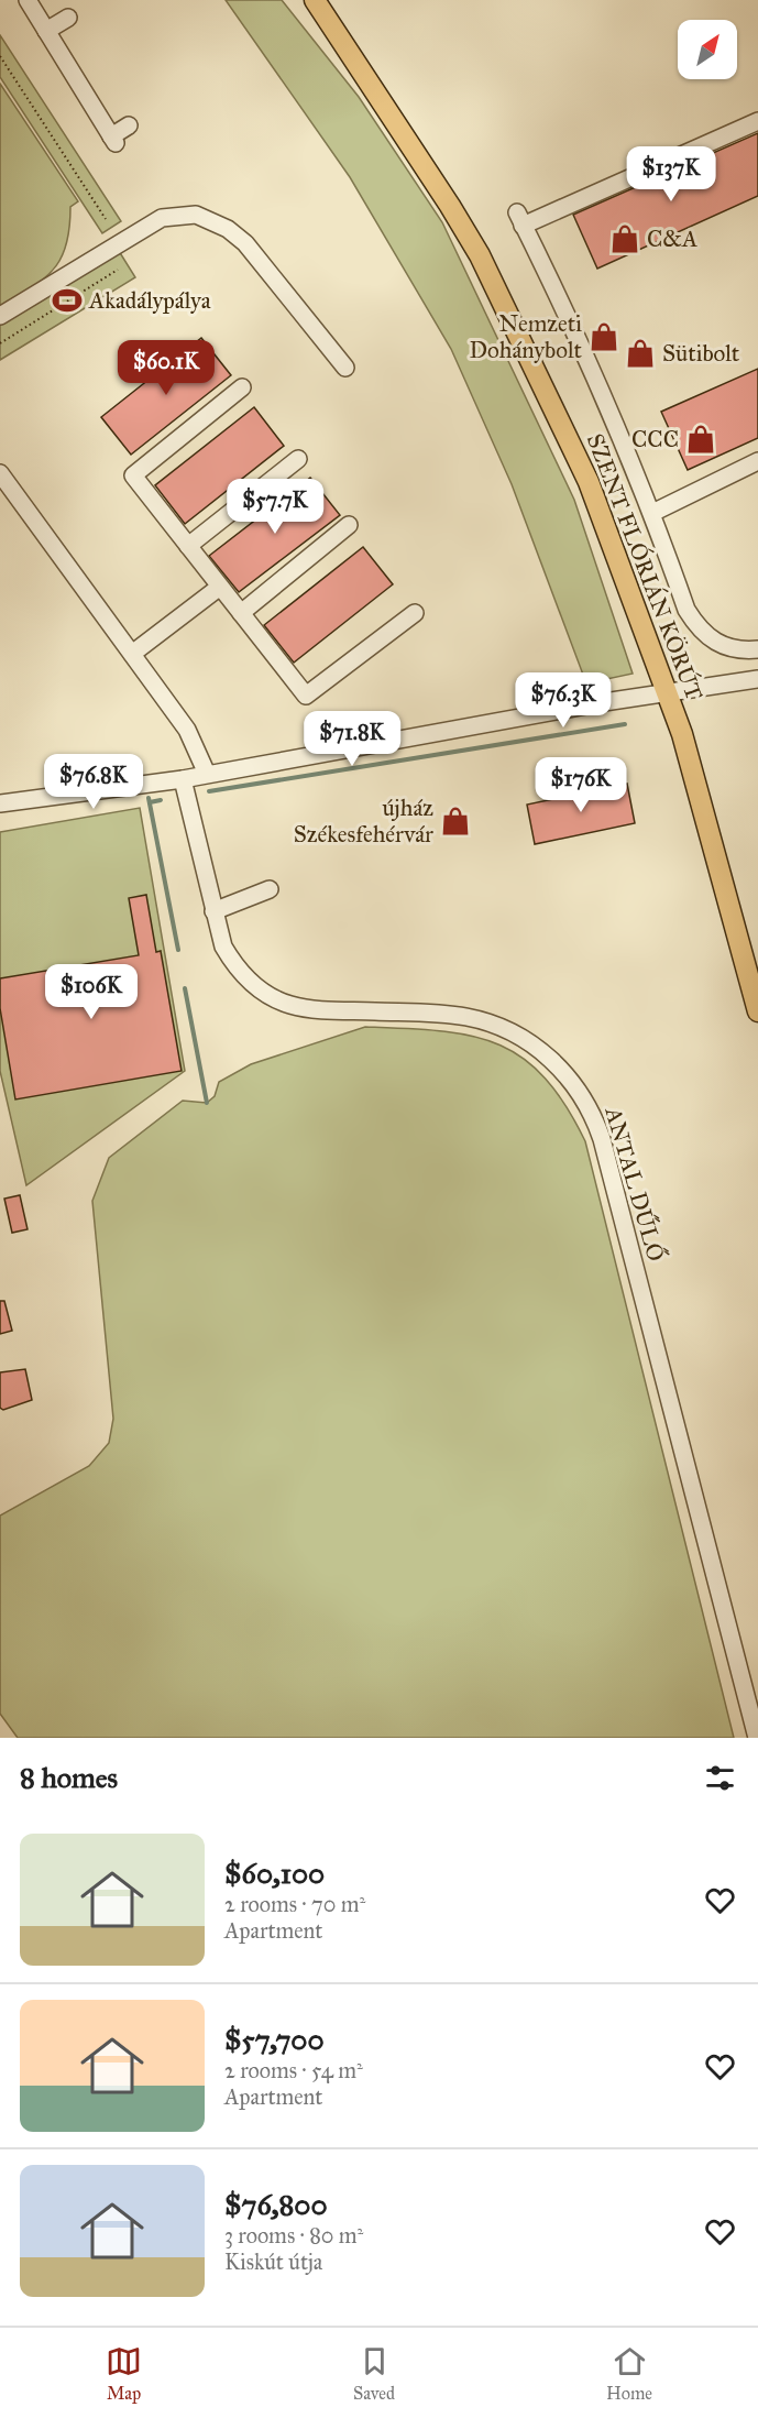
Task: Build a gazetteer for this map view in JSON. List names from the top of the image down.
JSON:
{
  "streets": {
    "main road": ["SZENT FLÓRIÁN KÖRÚT"],
    "street": ["ANTAL DŰLŐ"]
  },
  "places": {
    "shop": [
      "C&A",
      "Nemzeti Dohánybolt",
      "Sütibolt",
      "CCC",
      "újház Székesfehérvár"
    ],
    "sports": ["Akadálypálya"]
  },
  "north": "top right",
  "page": {
    "price": [
      "$137K",
      "$60.1K",
      "$57.7K",
      "$76.3K",
      "$71.8K",
      "$76.8K",
      "$176K",
      "$106K"
    ],
    "heading": "8 homes",
    "list": [
      {
        "name": "$60,100",
        "note": "2 rooms · 70 m² · Apartment"
      },
      {
        "name": "$57,700",
        "note": "2 rooms · 54 m² · Apartment"
      },
      {
        "name": "$76,800",
        "note": "3 rooms · 80 m² · Kiskút útja"
      }
    ],
    "tabs": ["Map", "Saved", "Home"]
  }
}
